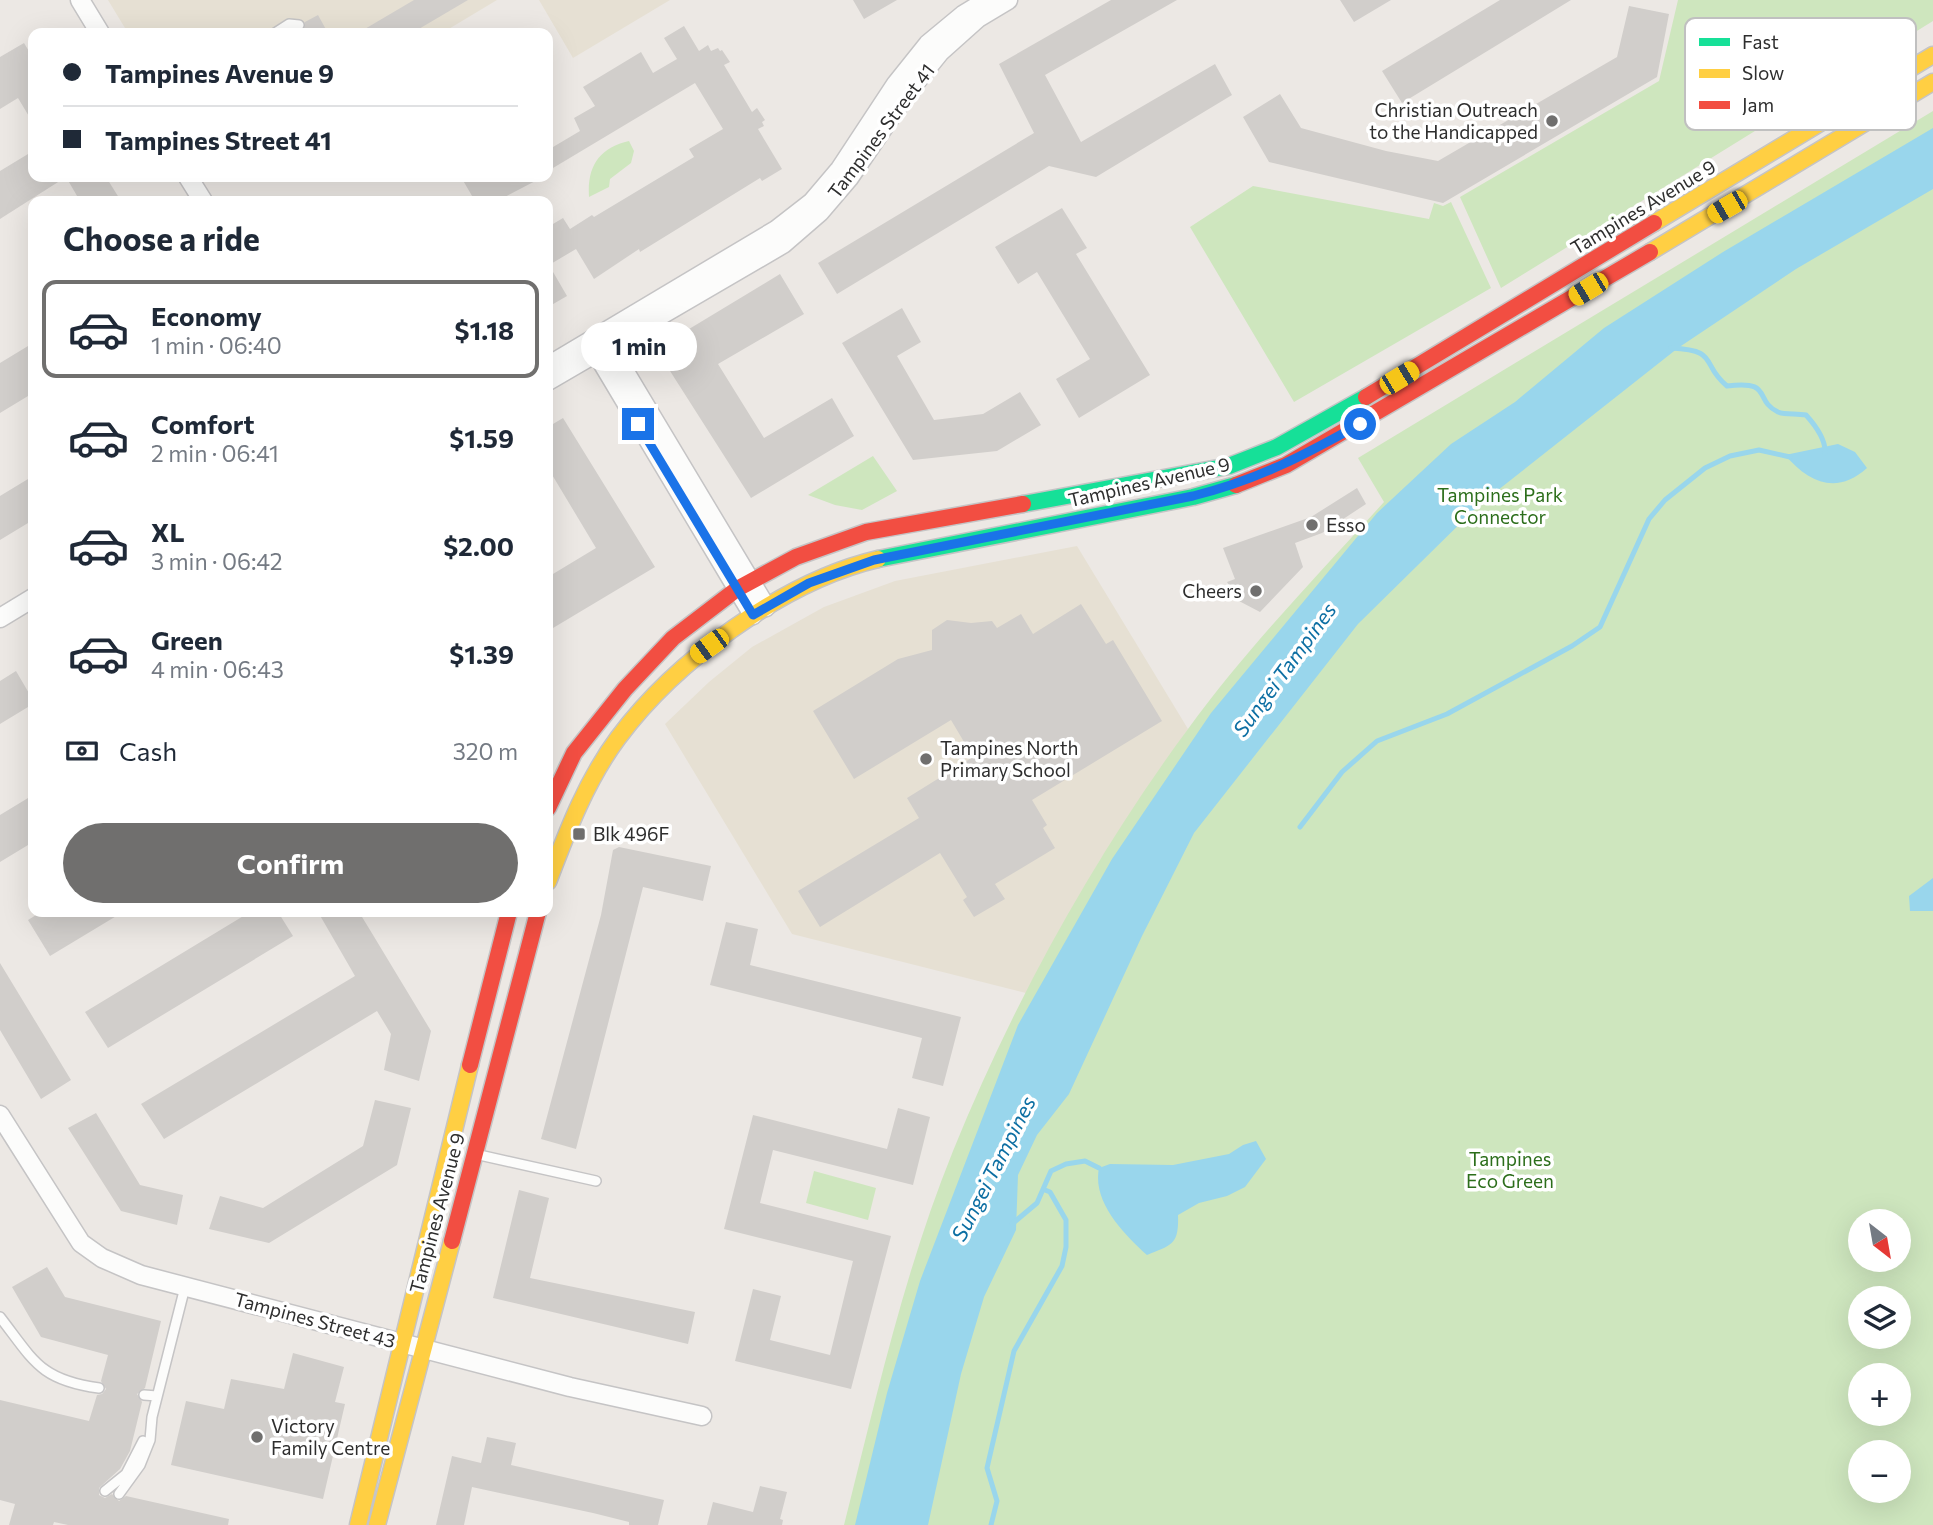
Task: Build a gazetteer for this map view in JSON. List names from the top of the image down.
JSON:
{
  "streets": {
    "main road": ["Tampines Avenue 9"],
    "street": ["Tampines Street 41", "Tampines Street 43"]
  },
  "crossings": [
    ["Tampines Avenue 9", "Tampines Street 43"]
  ],
  "water": ["Sungei Tampines"],
  "parks": ["Tampines Park Connector", "Tampines Eco Green"],
  "places": {
    "other": [
      "Christian Outreach to the Handicapped",
      "Esso",
      "Cheers",
      "Tampines North Primary School",
      "Victory Family Centre"
    ],
    "transit": ["Blk 496F"]
  },
  "legend": ["Fast", "Slow", "Jam"],
  "north": "bottom right",
  "page": {
    "banner": ["Tampines Avenue 9", "Tampines Street 41"],
    "heading": "Choose a ride",
    "list": [
      {
        "name": "Economy",
        "note": "1 min · 06:40",
        "value": "$1.18"
      },
      {
        "name": "Comfort",
        "note": "2 min · 06:41",
        "value": "$1.59"
      },
      {
        "name": "XL",
        "note": "3 min · 06:42",
        "value": "$2.00"
      },
      {
        "name": "Green",
        "note": "4 min · 06:43",
        "value": "$1.39"
      }
    ],
    "bubble": "1 min",
    "pay": ["Cash", "320 m"],
    "buttons": "Confirm",
    "map_buttons": ["+", "−"]
  }
}
